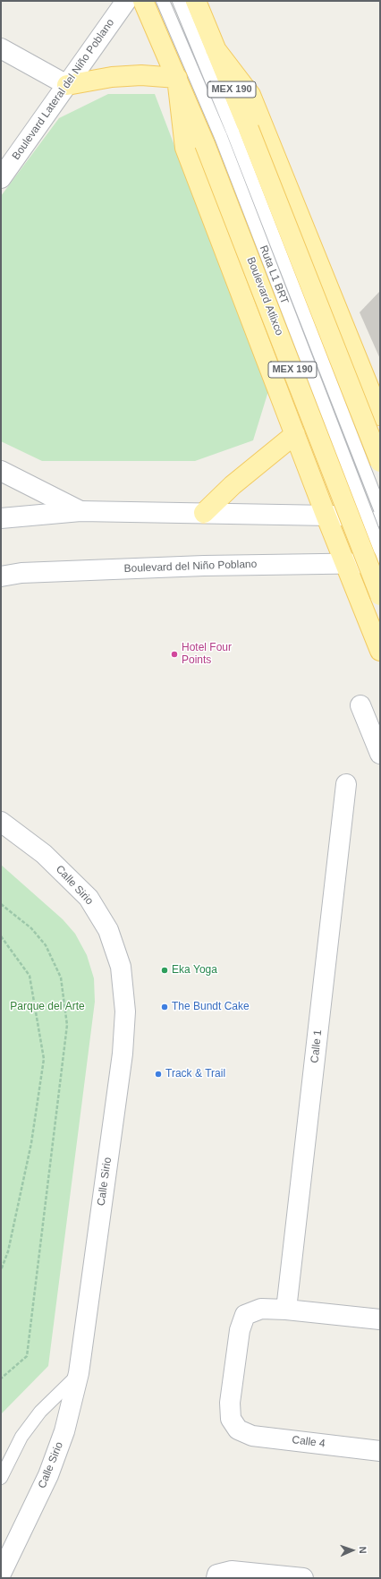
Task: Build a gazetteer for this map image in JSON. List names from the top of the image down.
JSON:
{
  "streets": {
    "main road": ["MEX 190", "Boulevard Atlixco"],
    "street": [
      "Boulevard Lateral del Niño Poblano",
      "Boulevard del Niño Poblano",
      "Calle Sirio",
      "Calle 1",
      "Calle 4"
    ],
    "lane": ["Ruta L1 BRT"]
  },
  "crossings": [
    ["MEX 190", "Ruta L1 BRT"],
    ["Ruta L1 BRT", "Boulevard Atlixco"],
    ["Calle 1", "Calle 4"]
  ],
  "parks": ["Parque del Arte"],
  "places": [
    "Hotel Four Points",
    "Eka Yoga",
    "The Bundt Cake",
    "Track & Trail"
  ],
  "north": "right"
}
